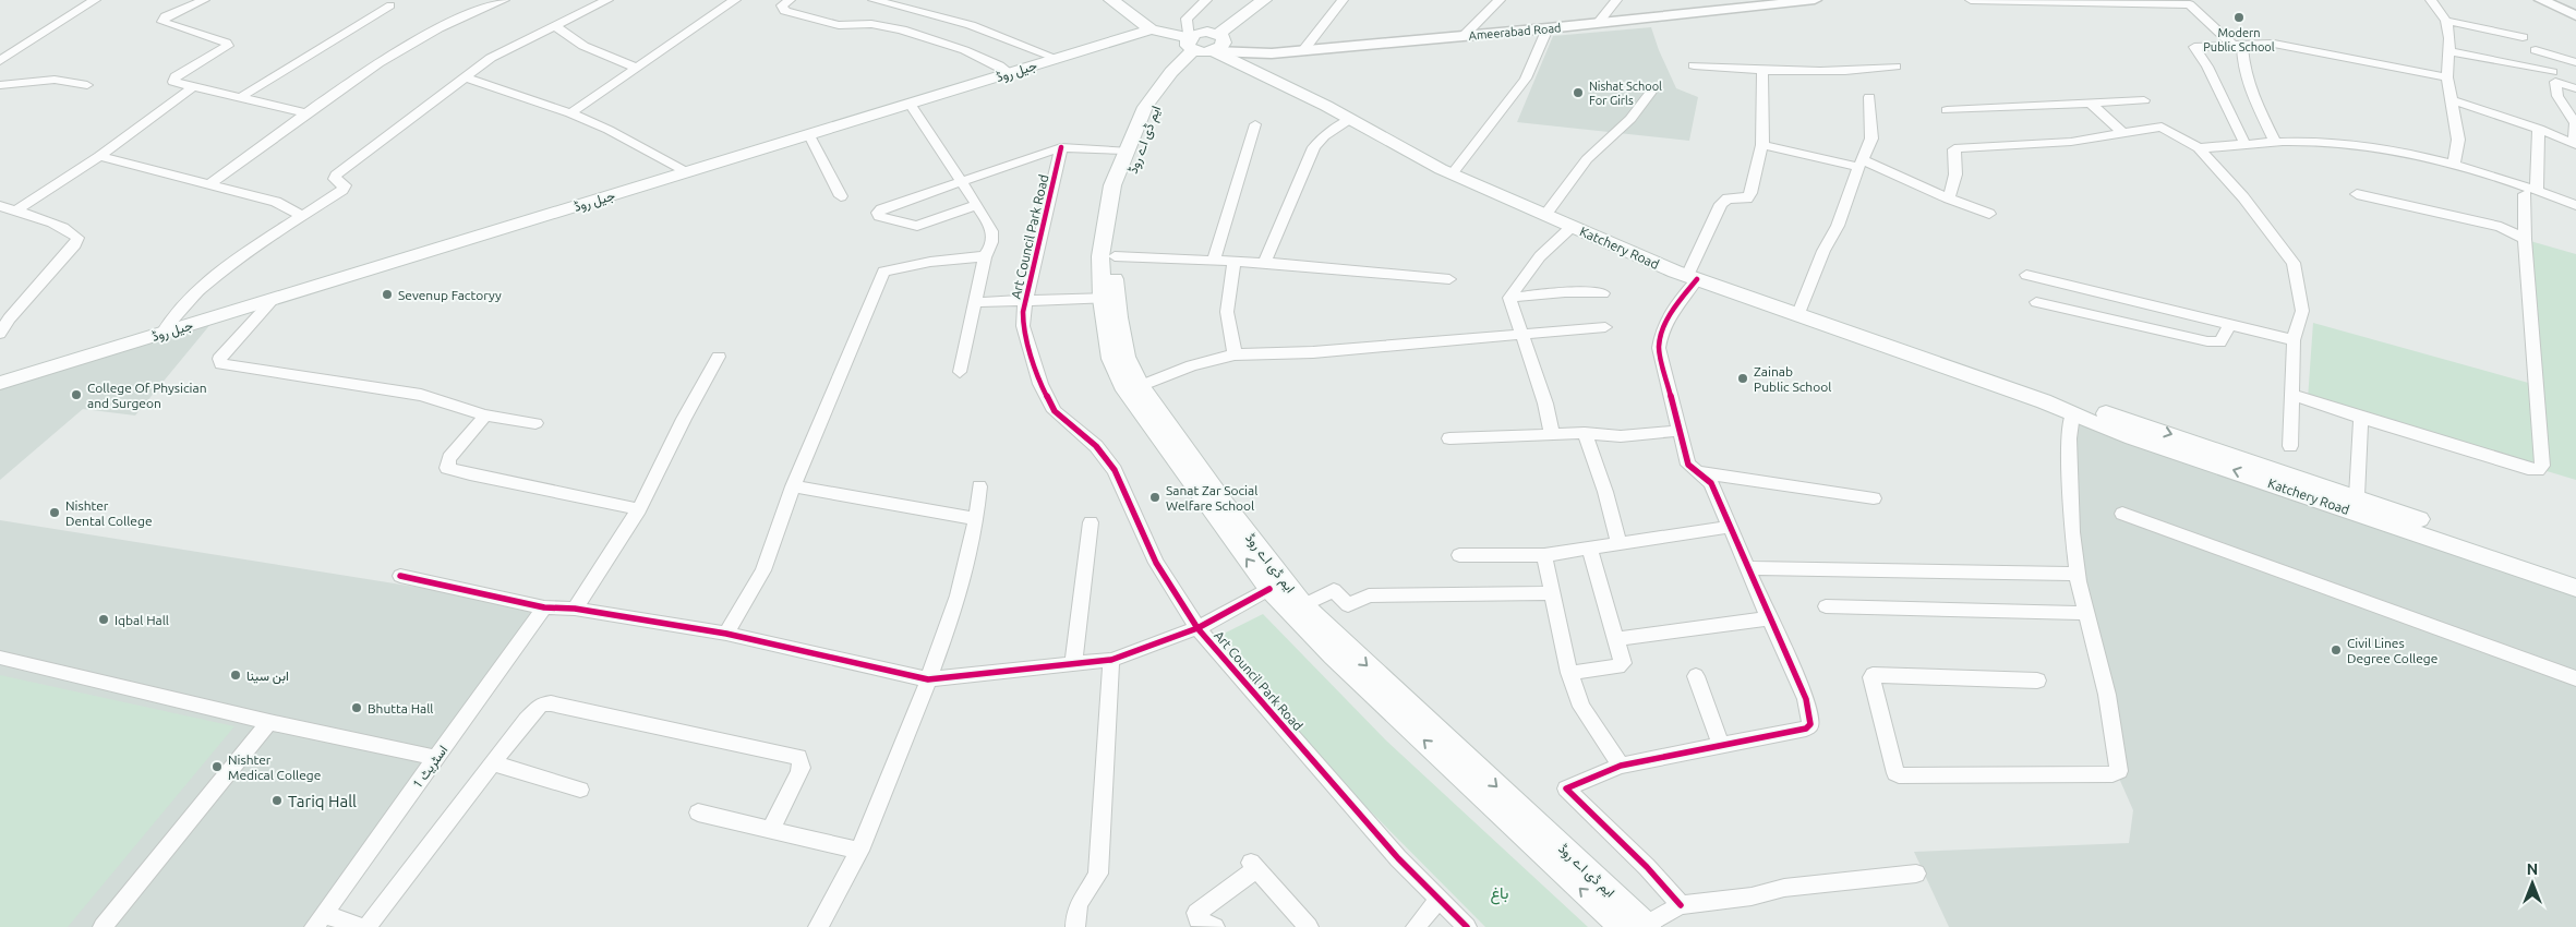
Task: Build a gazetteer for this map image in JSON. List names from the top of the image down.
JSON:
{
  "streets": {
    "main road": ["جیل روڈ", "ایم ڈی اے روڈ", "Katchery Road"],
    "street": ["Ameerabad Road", "Art Council Park Road", "اسٹریٹ 1"]
  },
  "crossings": [
    ["Ameerabad Road", "Katchery Road"],
    ["جیل روڈ", "ایم ڈی اے روڈ"]
  ],
  "parks": ["باغ"],
  "places": [
    "Modern Public School",
    "Nishat School For Girls",
    "Sevenup Factoryy",
    "Zainab Public School",
    "College Of Physician and Surgeon",
    "Sanat Zar Social Welfare School",
    "Nishter Dental College",
    "Iqbal Hall",
    "Civil Lines Degree College",
    "ابن سینا",
    "Bhutta Hall",
    "Nishter Medical College",
    "Tariq Hall"
  ],
  "north": "top"
}
